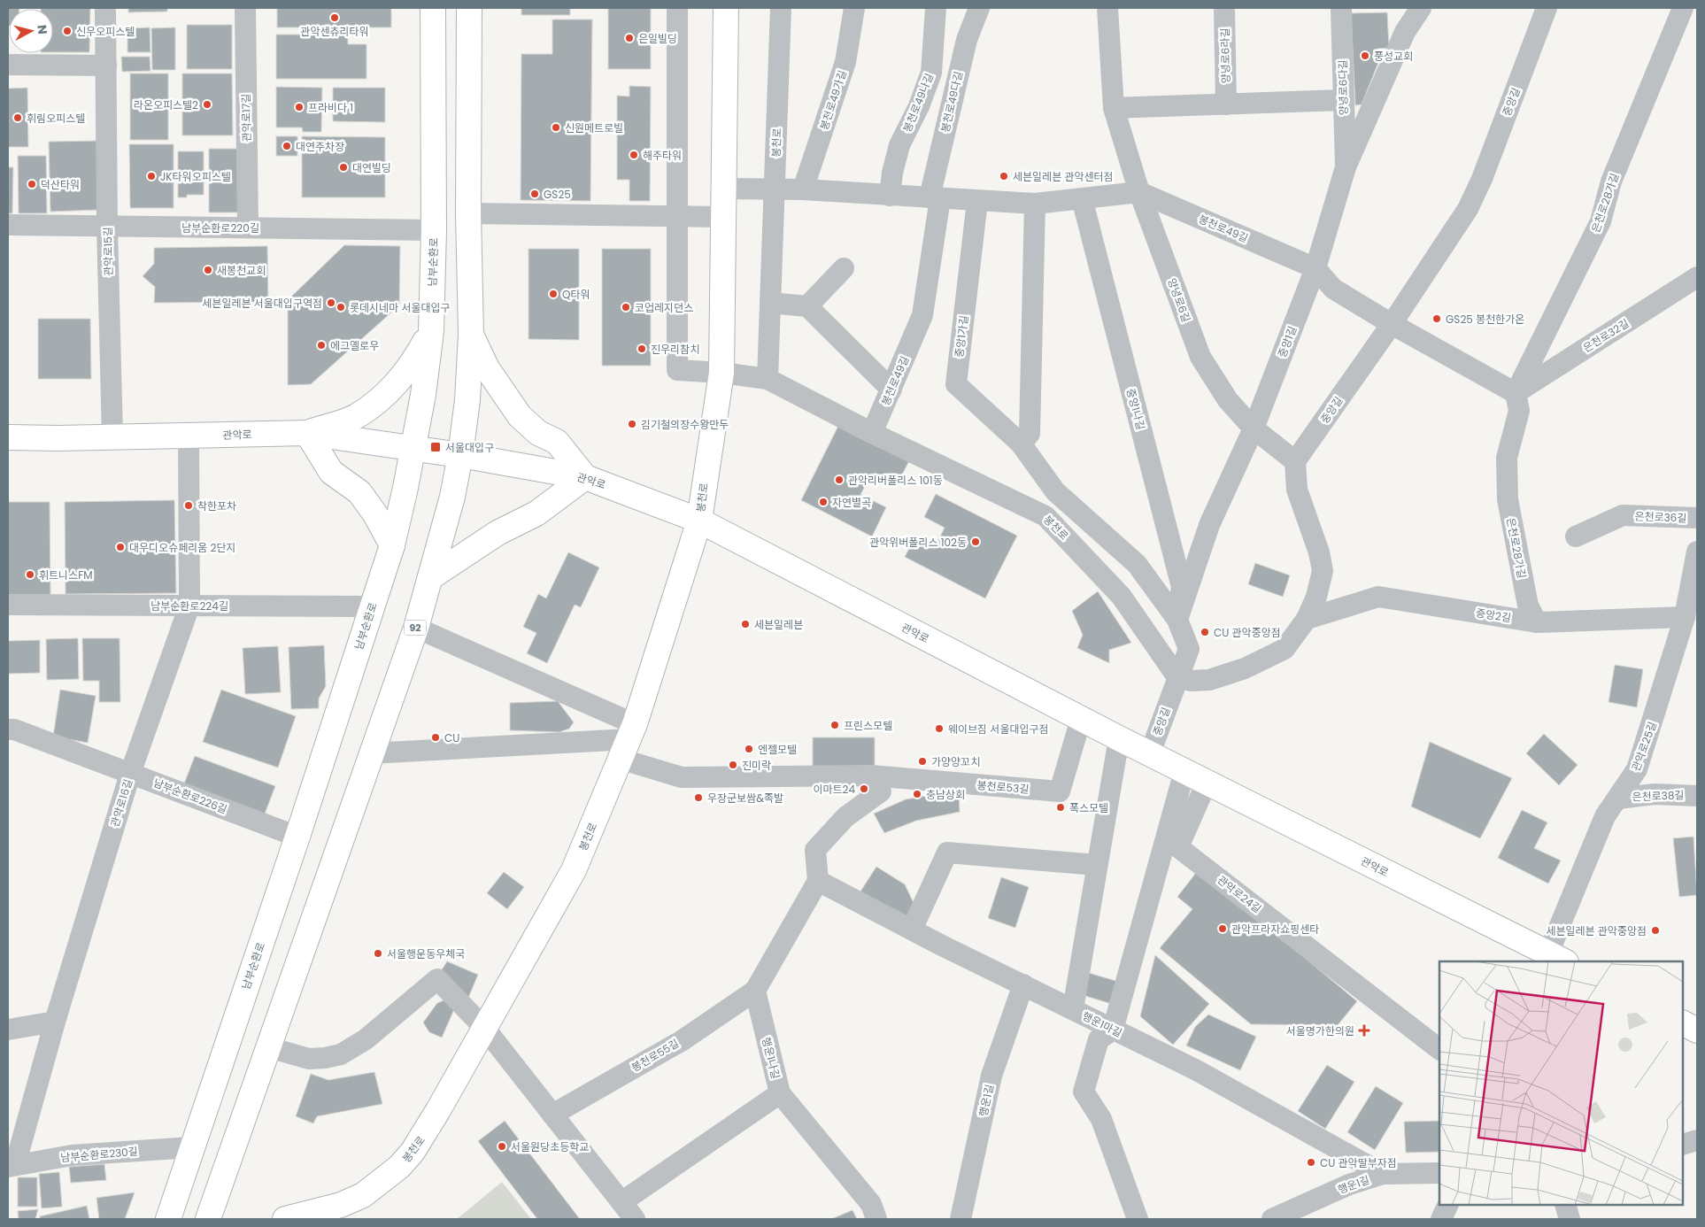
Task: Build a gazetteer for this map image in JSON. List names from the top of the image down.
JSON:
{
  "streets": {
    "main road": [
      "봉천로",
      "남부순환로",
      "관악로",
      "92"
    ],
    "street": [
      "양녕로6라길",
      "양녕로6다길",
      "봉천로49가길",
      "봉천로49다길",
      "중앙길",
      "봉천로49나길",
      "관악로17길",
      "은천로28가길",
      "남부순환로220길",
      "봉천로49길",
      "관악로15길",
      "양녕로6길",
      "은천로32길",
      "중앙1가길",
      "중앙1길",
      "중앙1나길",
      "은천로36길",
      "남부순환로224길",
      "중앙2길",
      "관악로25길",
      "봉천로53길",
      "남부순환로226길",
      "은천로38길",
      "관악로16길",
      "관악로24길",
      "행운1마길",
      "봉천로55길",
      "행운1나길",
      "행운1길",
      "남부순환로230길"
    ]
  },
  "crossings": [
    ["양녕로6다길", "중앙1길"],
    ["봉천로49가길", "봉천로49길"],
    ["봉천로49다길", "봉천로49길"],
    ["중앙길", "봉천로"],
    ["중앙길", "봉천로49길"],
    ["중앙길", "양녕로6길"],
    ["중앙길", "관악로"],
    ["봉천로49나길", "봉천로49길"],
    ["관악로17길", "남부순환로220길"],
    ["봉천로", "봉천로49길"],
    ["봉천로", "관악로"],
    ["봉천로", "봉천로53길"],
    ["은천로28가길", "은천로32길"],
    ["은천로28가길", "중앙2길"],
    ["남부순환로220길", "관악로15길"],
    ["남부순환로220길", "남부순환로"],
    ["봉천로49길", "양녕로6길"],
    ["봉천로49길", "중앙1가길"],
    ["봉천로49길", "중앙1길"],
    ["봉천로49길", "중앙1나길"],
    ["관악로15길", "관악로"],
    ["남부순환로", "관악로"],
    ["남부순환로", "남부순환로224길"],
    ["남부순환로", "남부순환로226길"],
    ["남부순환로", "남부순환로230길"],
    ["양녕로6길", "중앙1길"],
    ["중앙1가길", "중앙1길"],
    ["중앙1가길", "중앙1나길"],
    ["중앙1길", "중앙1나길"],
    ["관악로", "92"],
    ["관악로", "관악로25길"],
    ["관악로", "봉천로53길"],
    ["관악로", "관악로16길"],
    ["관악로", "관악로24길"],
    ["남부순환로224길", "관악로16길"],
    ["중앙2길", "관악로25길"],
    ["관악로25길", "은천로38길"],
    ["남부순환로226길", "관악로16길"],
    ["관악로16길", "남부순환로230길"],
    ["행운1마길", "행운1길"],
    ["봉천로55길", "행운1나길"]
  ],
  "places": {
    "other": [
      "관악센츄리타워",
      "신우오피스텔",
      "은일빌딩",
      "풍성교회",
      "라온오피스텔2",
      "프라비다 1",
      "휘림오피스텔",
      "신원메트로빌",
      "대연주차장",
      "해주타워",
      "대연빌딩",
      "JK타워오피스텔",
      "세븐일레븐 관악센터점",
      "덕산타워",
      "GS25",
      "새봉천교회",
      "Q타워",
      "세븐일레븐 서울대입구역점",
      "롯데시네마 서울대입구",
      "코업레지던스",
      "GS25 봉천한가온",
      "에그옐로우",
      "진우리참치",
      "김기철의장수왕만두",
      "관악리버폴리스 101동",
      "자연별곡",
      "착한포차",
      "관악위버폴리스 102동",
      "대우디오슈페리움 2단지",
      "휘트니스FM",
      "세븐일레븐",
      "CU 관악중앙점",
      "프린스모텔",
      "웨이브짐 서울대입구점",
      "CU",
      "엔젤모텔",
      "가양양꼬치",
      "진미락",
      "이마트24",
      "충남상회",
      "우장군보쌈&족발",
      "폭스모텔",
      "관악프라자쇼핑센타",
      "세븐일레븐 관악중앙점",
      "서울행운동우체국",
      "서울원당초등학교",
      "CU 관악딸부자점"
    ],
    "transit": ["서울대입구"],
    "health": ["서울명가한의원"]
  },
  "north": "right"
}
